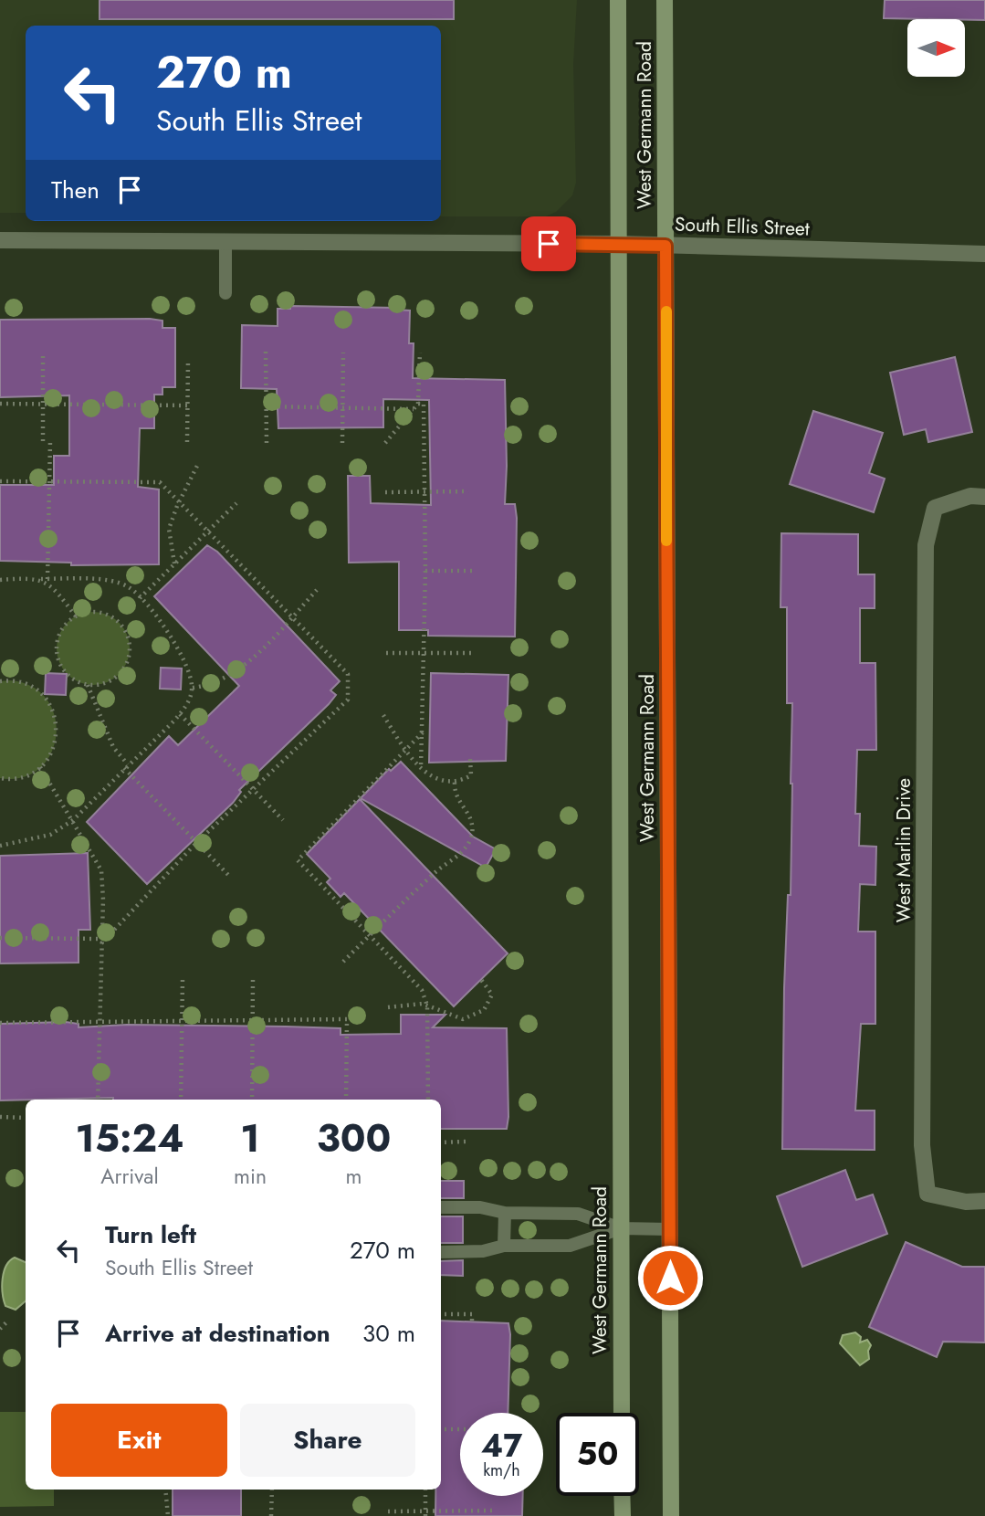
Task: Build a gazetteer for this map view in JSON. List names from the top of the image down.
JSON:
{
  "streets": {
    "main road": ["West Germann Road"],
    "street": ["South Ellis Street", "West Marlin Drive"]
  },
  "crossings": [
    ["West Germann Road", "South Ellis Street"]
  ],
  "north": "right",
  "page": {
    "turn": ["270 m", "South Ellis Street"],
    "then": "Then",
    "eta": [
      "15:24",
      "Arrival",
      "1",
      "min",
      "300",
      "m"
    ],
    "list": [
      {
        "name": "Turn left",
        "note": "South Ellis Street",
        "value": "270 m"
      },
      {
        "name": "Arrive at destination",
        "value": "30 m"
      }
    ],
    "buttons": ["Exit", "Share"],
    "speed": "47 km/h",
    "limit": "50"
  }
}
